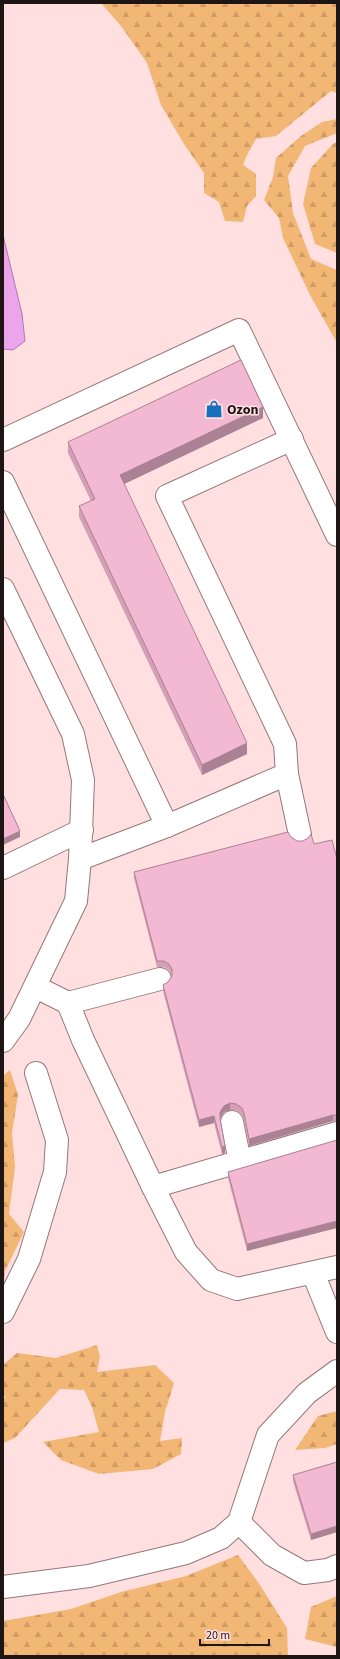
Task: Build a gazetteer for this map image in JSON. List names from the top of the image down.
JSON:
{
  "places": {
    "shop": ["Ozon"]
  },
  "scale_bar": "20 m"
}
